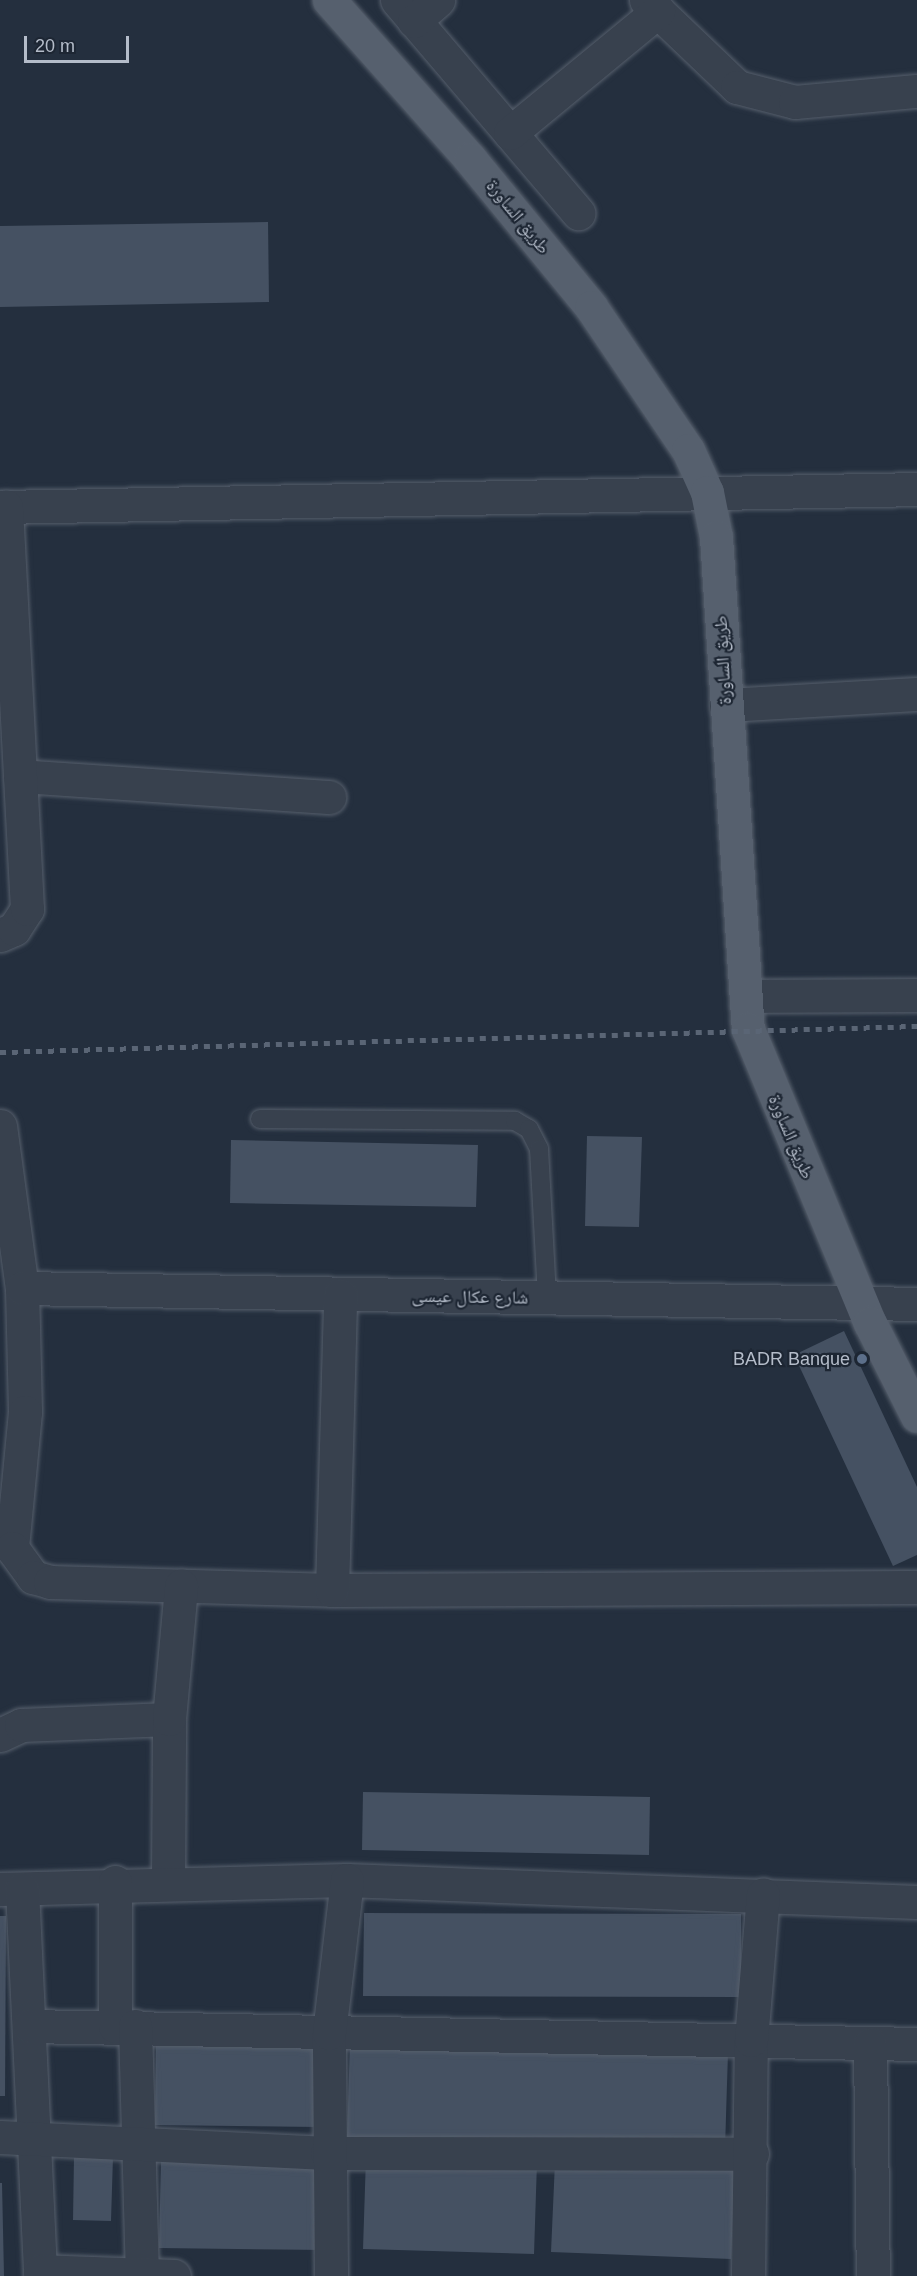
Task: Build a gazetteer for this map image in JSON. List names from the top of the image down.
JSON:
{
  "streets": {
    "main road": ["طريق الساورة"],
    "street": ["شارع عكال عيسى"]
  },
  "crossings": [
    ["طريق الساورة", "شارع عكال عيسى"]
  ],
  "places": ["BADR Banque"],
  "scale_bar": "20 m"
}
